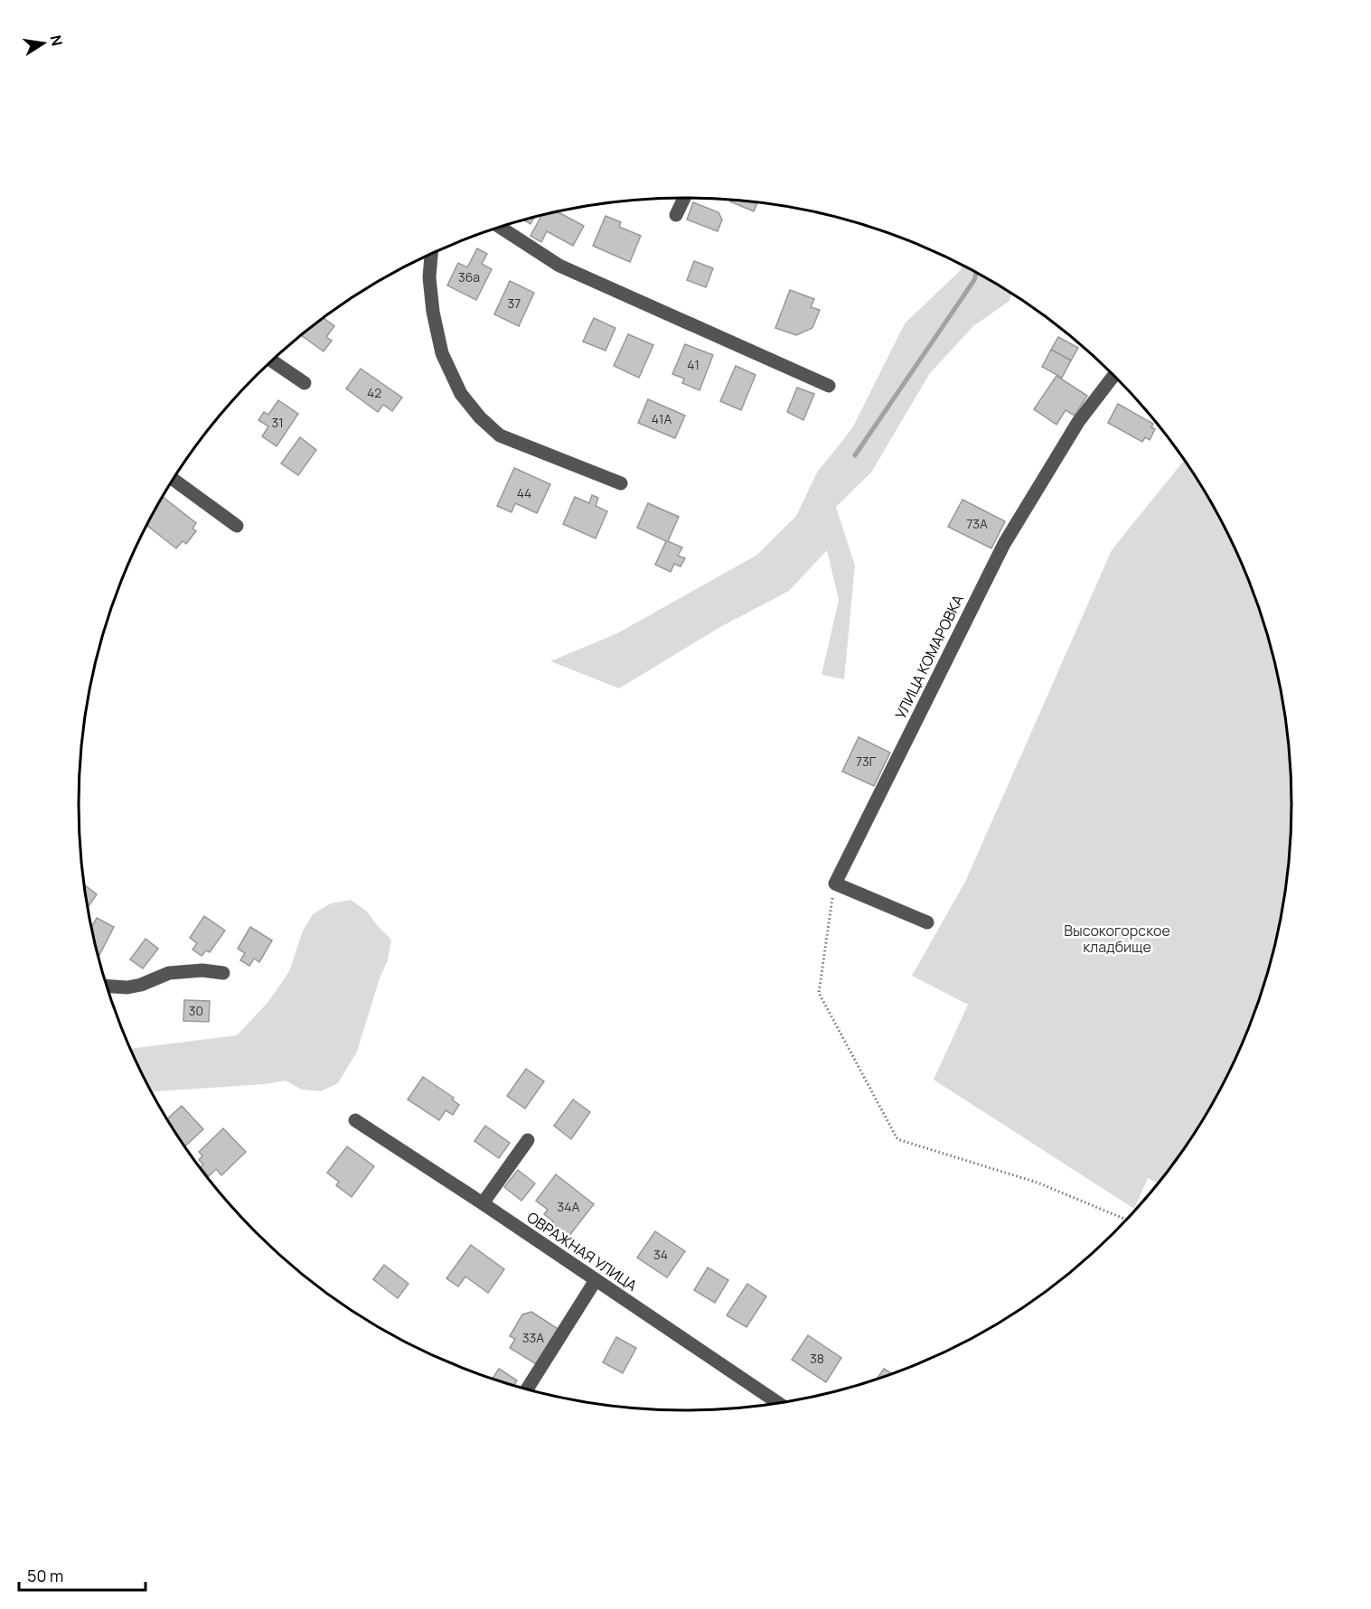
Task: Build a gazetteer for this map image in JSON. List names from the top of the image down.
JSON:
{
  "streets": {
    "street": ["УЛИЦА КОМАРОВКА", "ОВРАЖНАЯ УЛИЦА"]
  },
  "parks": ["Высокогорское кладбище"],
  "house_numbers": [
    "36а",
    "37",
    "41",
    "42",
    "41А",
    "31",
    "44",
    "73А",
    "73Г",
    "30",
    "34А",
    "34",
    "33А",
    "38"
  ],
  "scale_bar": "50 m",
  "north": "right"
}
